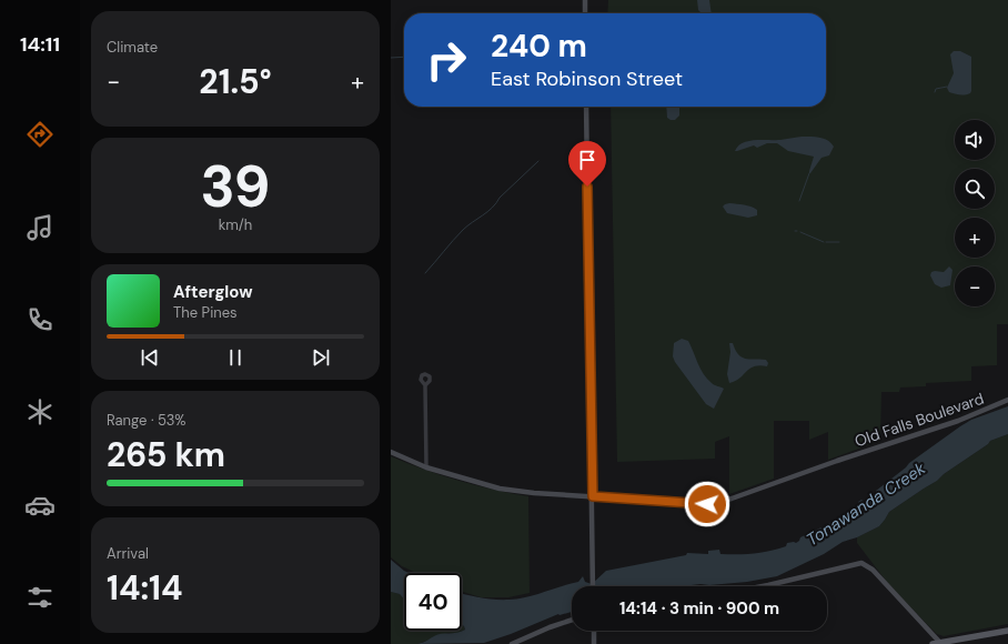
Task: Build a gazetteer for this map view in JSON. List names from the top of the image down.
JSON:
{
  "streets": {
    "street": ["Old Falls Boulevard"]
  },
  "water": ["Tonawanda Creek"],
  "page": {
    "tabs": "14:11",
    "tile": [
      "Climate",
      ["39", "km/h"],
      ["Range · 53%", "265 km"],
      ["Arrival", "14:14"]
    ],
    "turn": ["240 m", "East Robinson Street"],
    "heat": ["−", "21.5°", "+"],
    "map_buttons": ["+", "−"],
    "song": ["Afterglow", "The Pines"],
    "limit": "40",
    "trip": "14:14 · 3 min · 900 m"
  }
}
